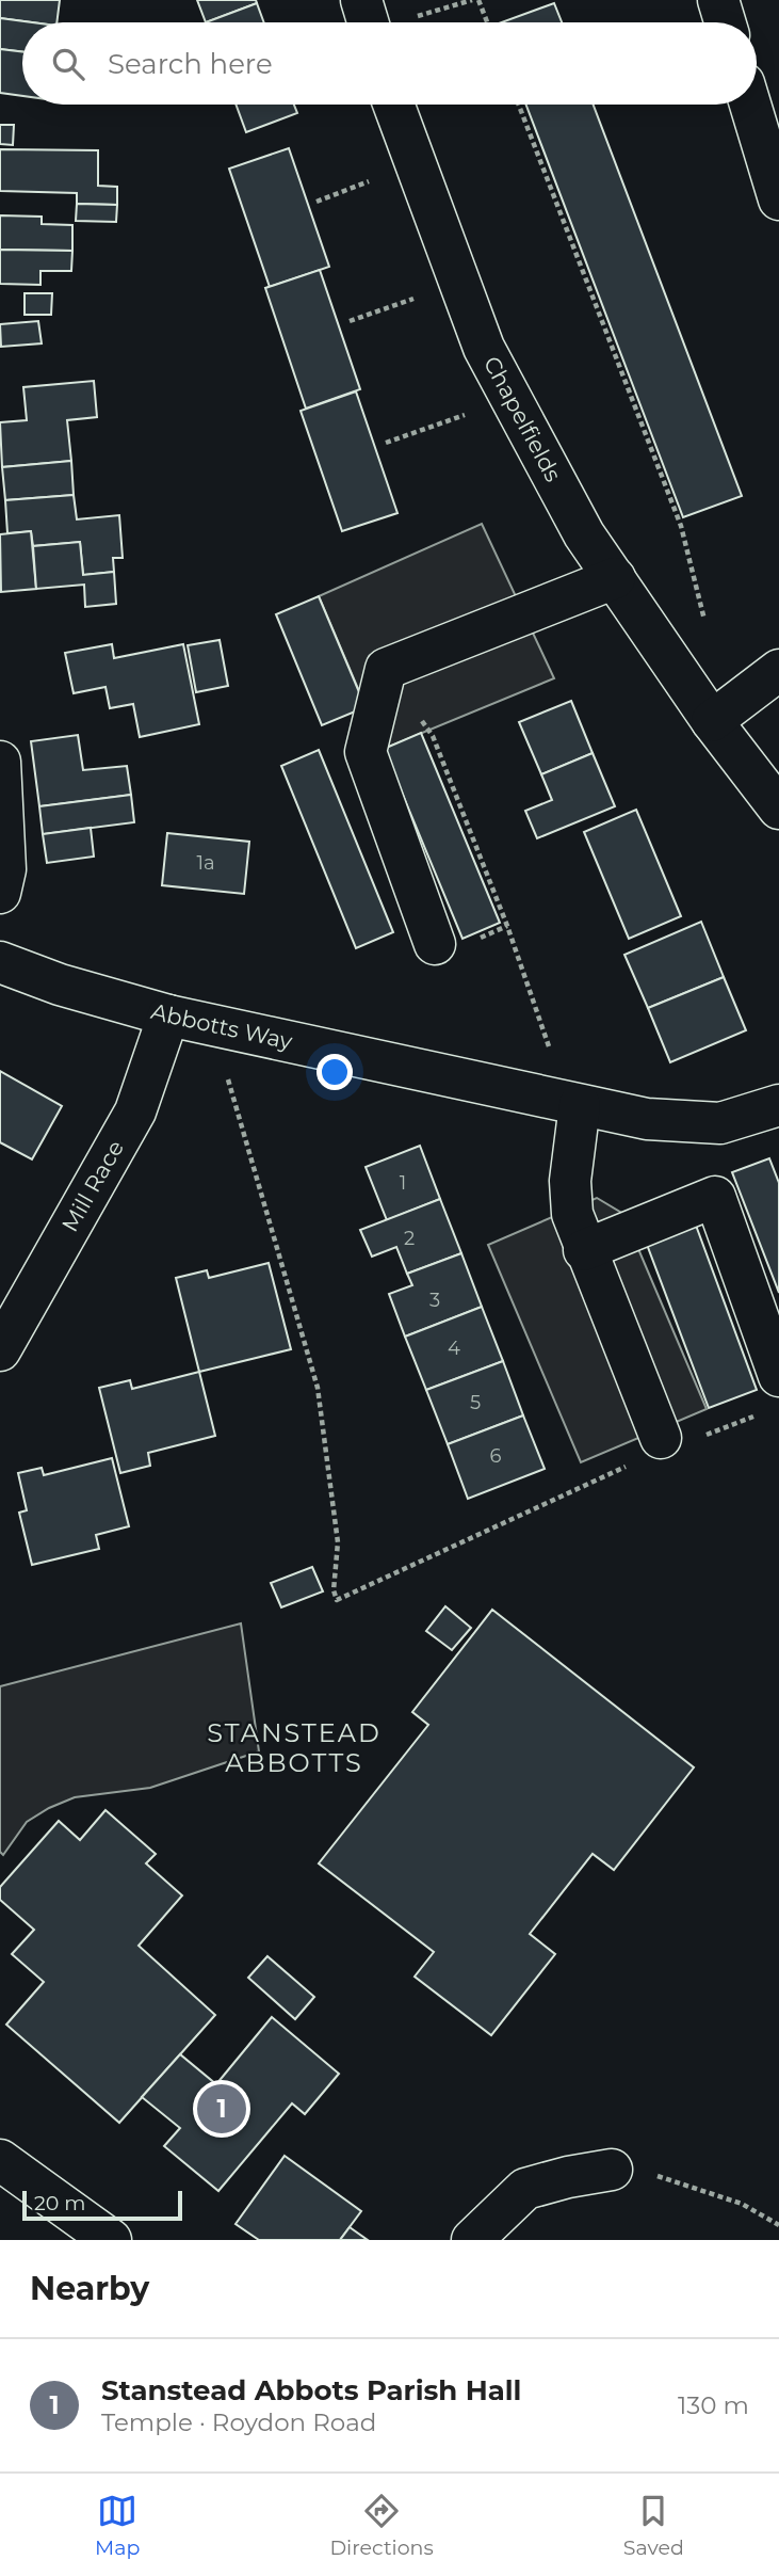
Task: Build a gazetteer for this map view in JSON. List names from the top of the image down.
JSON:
{
  "streets": {
    "street": ["Chapelfields", "Abbotts Way", "Mill Race"]
  },
  "crossings": [
    ["Abbotts Way", "Mill Race"]
  ],
  "districts": ["STANSTEAD ABBOTTS"],
  "house_numbers": [
    "1a",
    "1",
    "2",
    "3",
    "4",
    "5",
    "6"
  ],
  "scale_bar": "20 m",
  "page": {
    "search": "Search here",
    "pins": "1",
    "scale": "20 m",
    "heading": "Nearby",
    "list": [
      {
        "mark": "1",
        "name": "Stanstead Abbots Parish Hall",
        "note": "Temple · Roydon Road",
        "value": "130 m"
      }
    ],
    "nav": ["Map", "Directions", "Saved"]
  }
}
